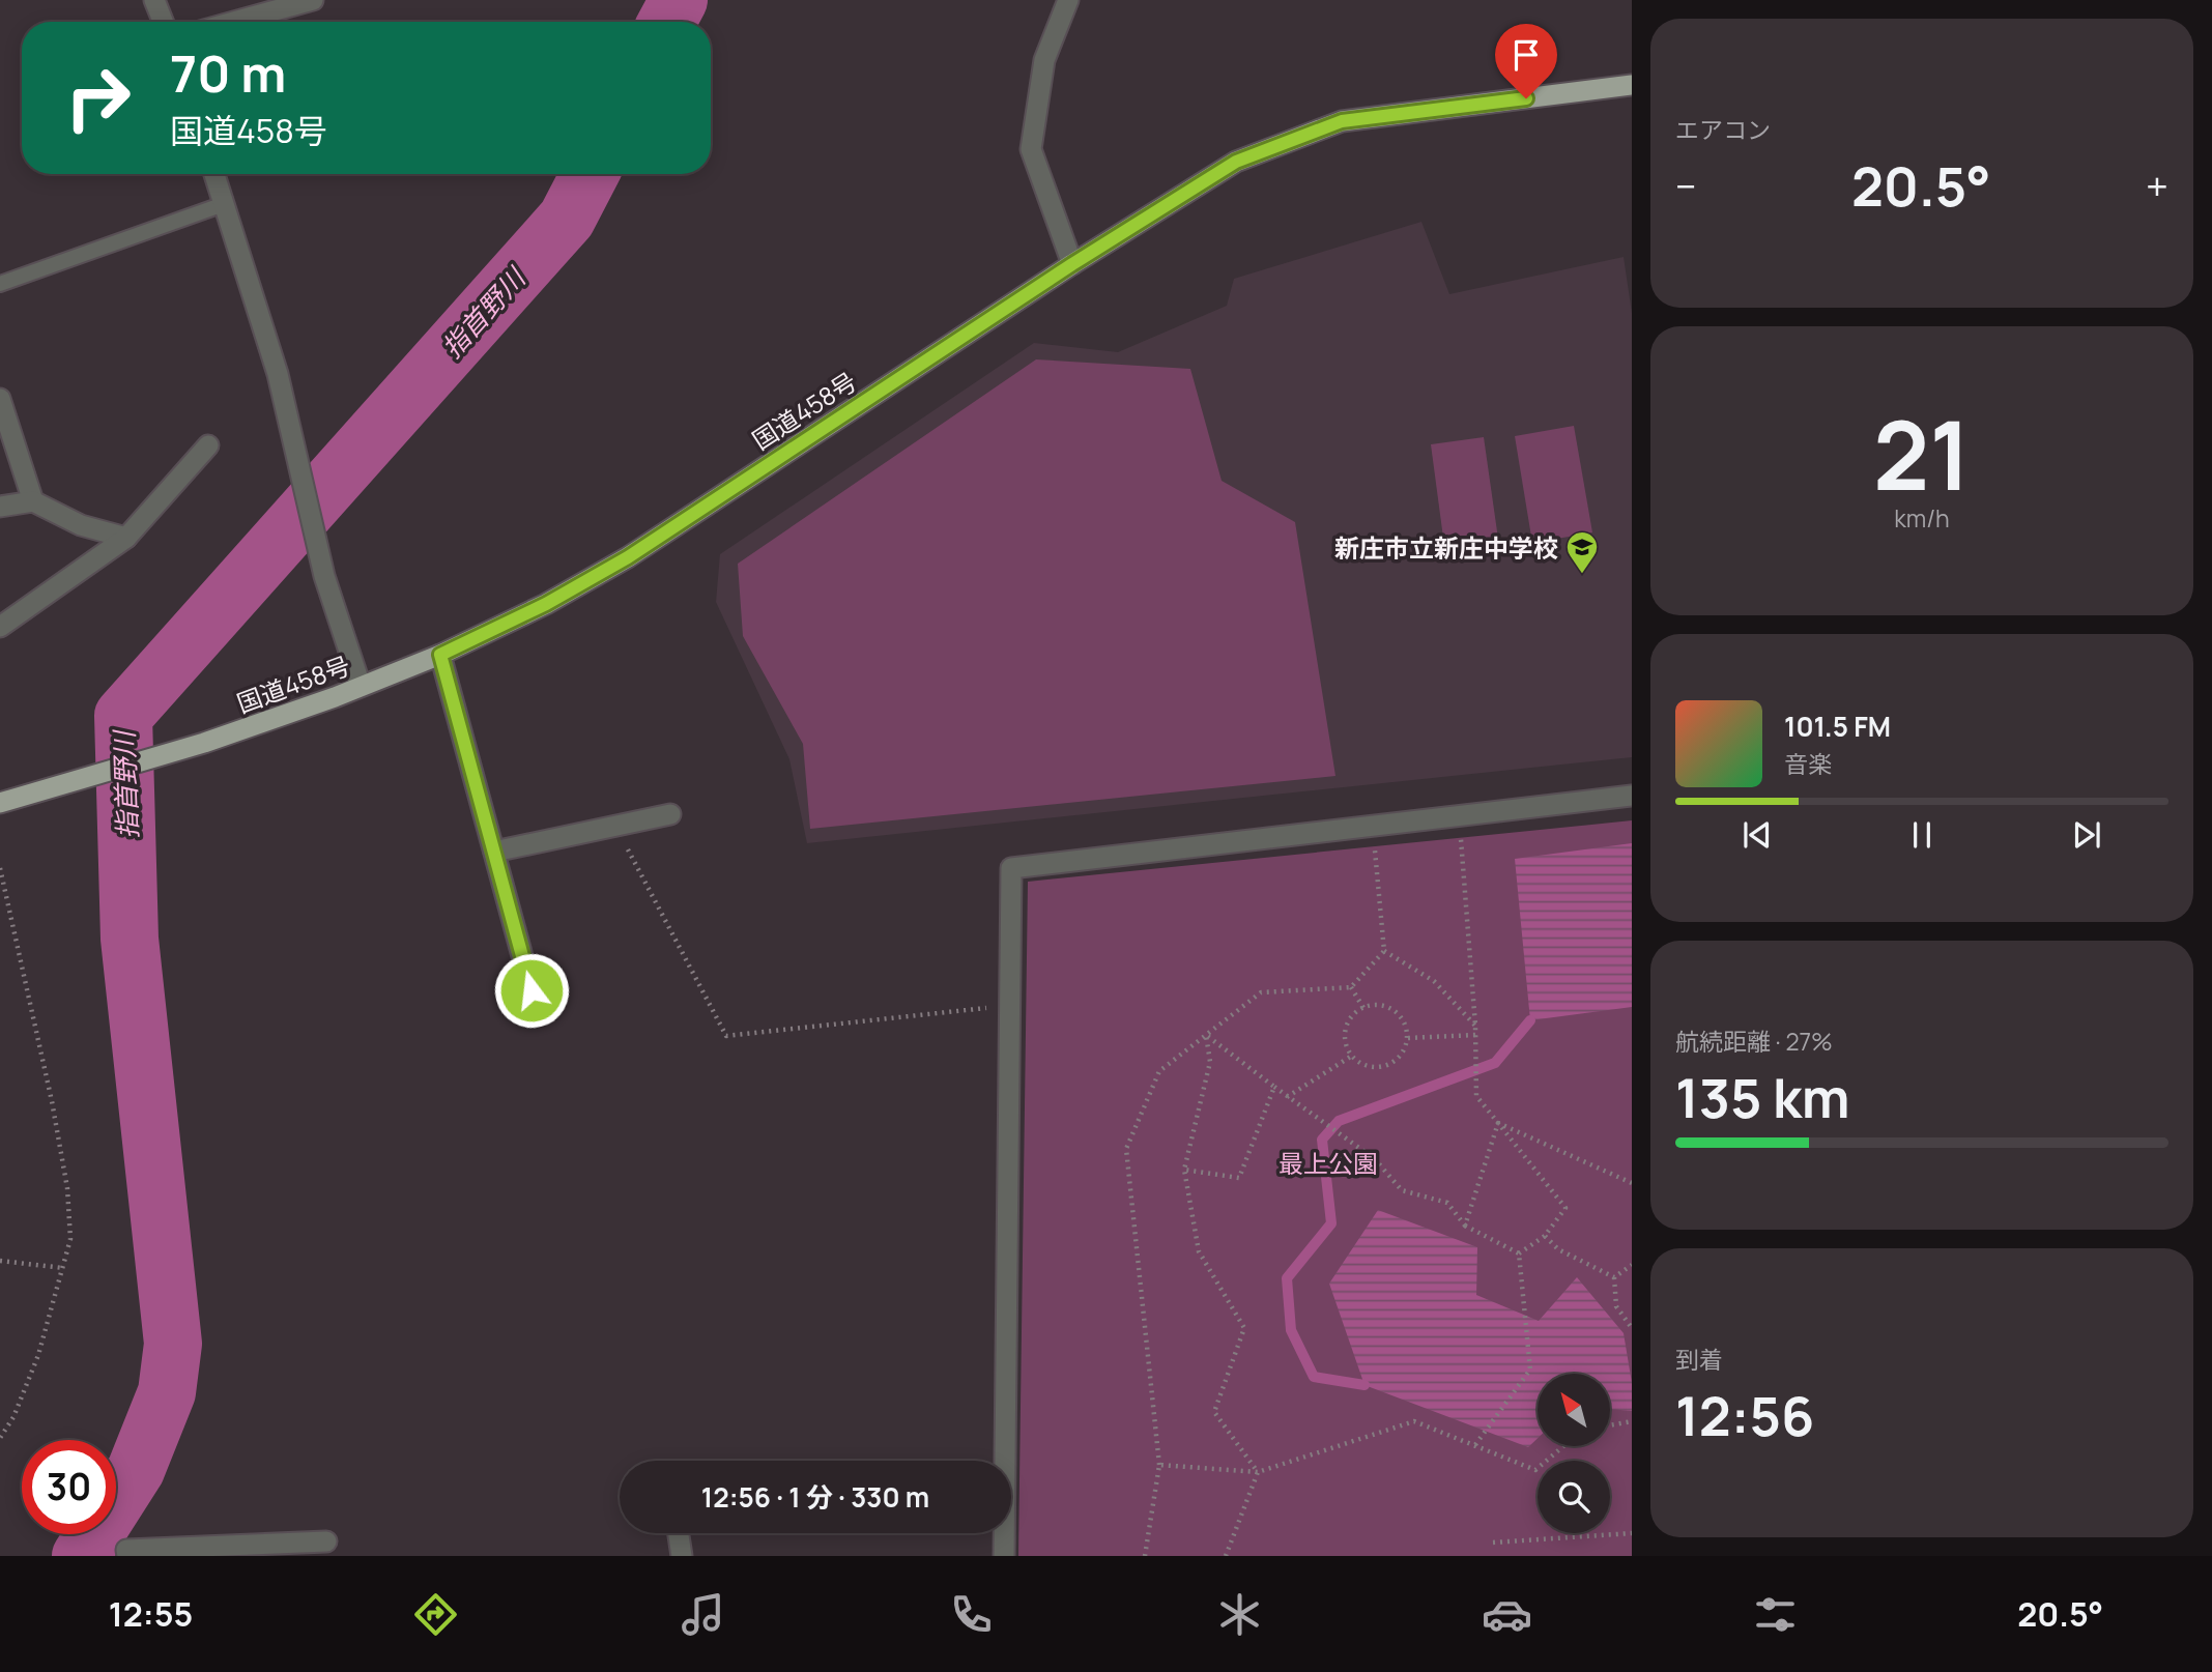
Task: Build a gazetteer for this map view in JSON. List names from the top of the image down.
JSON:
{
  "streets": {
    "highway": ["国道458号"]
  },
  "water": ["指首野川"],
  "parks": ["最上公園"],
  "places": {
    "school or university": ["新庄市立新庄中学校"]
  },
  "north": "top left",
  "page": {
    "tile": [
      "エアコン",
      ["21", "km/h"],
      ["航続距離 · 27%", "135 km"],
      ["到着", "12:56"]
    ],
    "turn": ["70 m", "国道458号"],
    "heat": ["−", "20.5°", "+"],
    "song": ["101.5 FM", "音楽"],
    "limit": "30",
    "trip": "12:56 · 1 分 · 330 m",
    "tabs": ["12:55", "20.5°"]
  }
}
